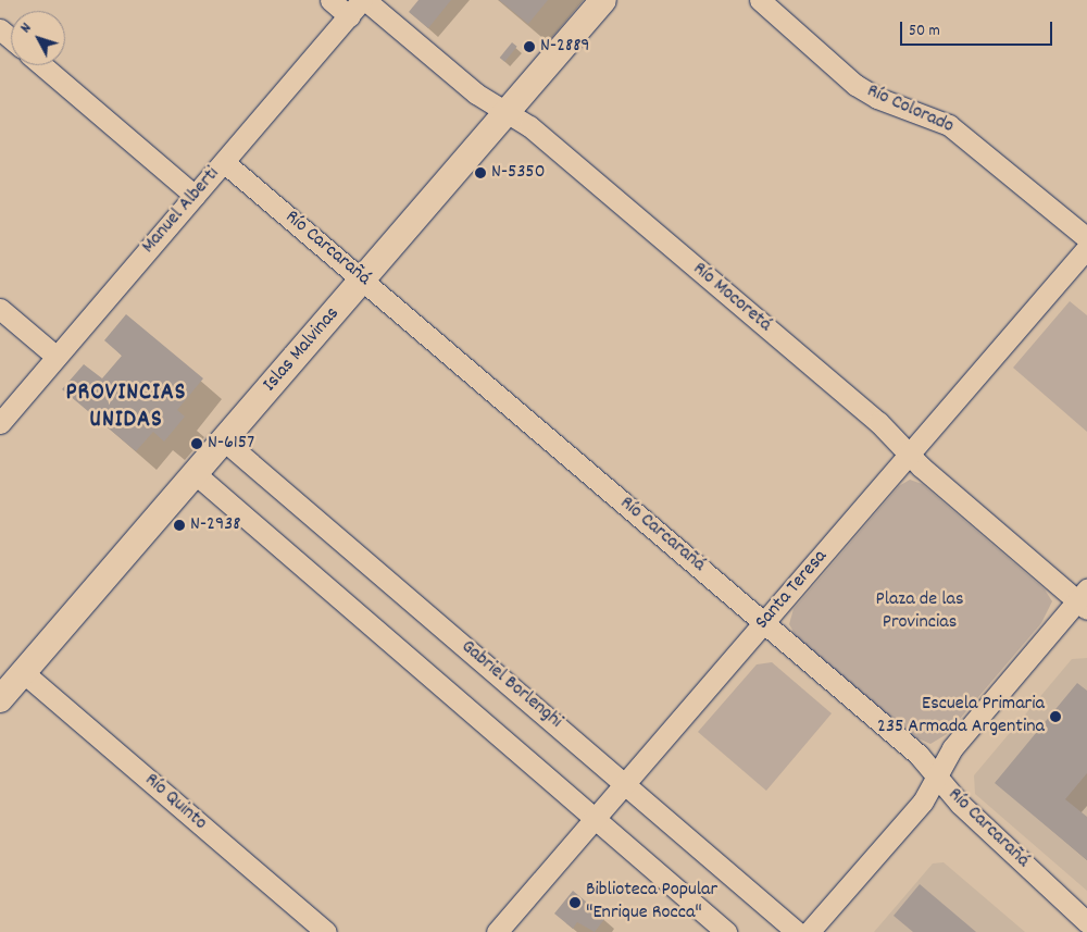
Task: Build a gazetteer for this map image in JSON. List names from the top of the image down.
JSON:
{
  "streets": {
    "main road": ["Islas Malvinas"],
    "street": [
      "Río Colorado",
      "Manuel Alberti",
      "Río Carcarañá",
      "Río Mocoretá",
      "Santa Teresa",
      "Gabriel Borlenghi",
      "Río Quinto"
    ]
  },
  "crossings": [
    ["Manuel Alberti", "Río Carcarañá"],
    ["Manuel Alberti", "Río Mocoretá"],
    ["Río Carcarañá", "Islas Malvinas"],
    ["Río Carcarañá", "Santa Teresa"],
    ["Río Mocoretá", "Islas Malvinas"],
    ["Río Mocoretá", "Santa Teresa"],
    ["Islas Malvinas", "Gabriel Borlenghi"],
    ["Islas Malvinas", "Río Quinto"],
    ["Santa Teresa", "Gabriel Borlenghi"]
  ],
  "districts": ["PROVINCIAS UNIDAS"],
  "parks": ["Plaza de las Provincias"],
  "places": [
    "N-2889",
    "N-5350",
    "N-6157",
    "N-2938",
    "Escuela Primaria 235 Armada Argentina",
    "Biblioteca Popular \"Enrique Rocca\""
  ],
  "scale_bar": "50 m",
  "north": "top left"
}
